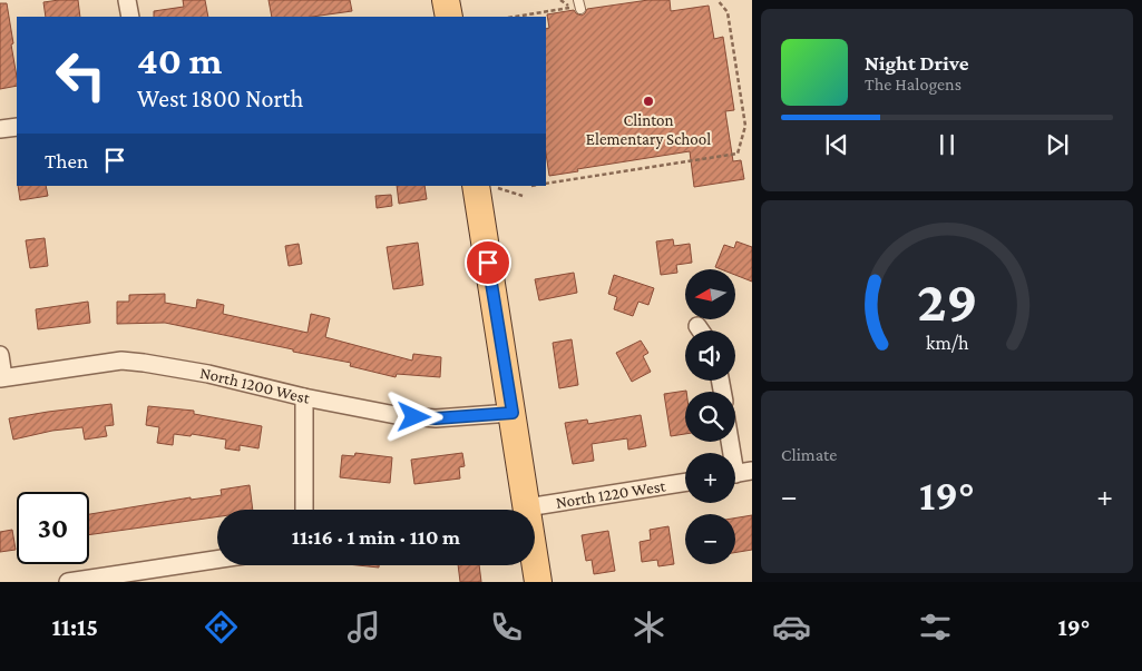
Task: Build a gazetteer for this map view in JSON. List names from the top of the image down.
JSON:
{
  "streets": {
    "street": ["North 1200 West", "North 1220 West"]
  },
  "places": ["Clinton Elementary School"],
  "north": "left",
  "page": {
    "turn": ["40 m", "West 1800 North"],
    "song": ["Night Drive", "The Halogens"],
    "then": "Then",
    "map_buttons": ["+", "−"],
    "tile": "Climate",
    "heat": ["−", "19°", "+"],
    "limit": "30",
    "trip": "11:16 · 1 min · 110 m",
    "tabs": ["11:15", "19°"],
    "gauge": ["29", "km/h"]
  }
}
